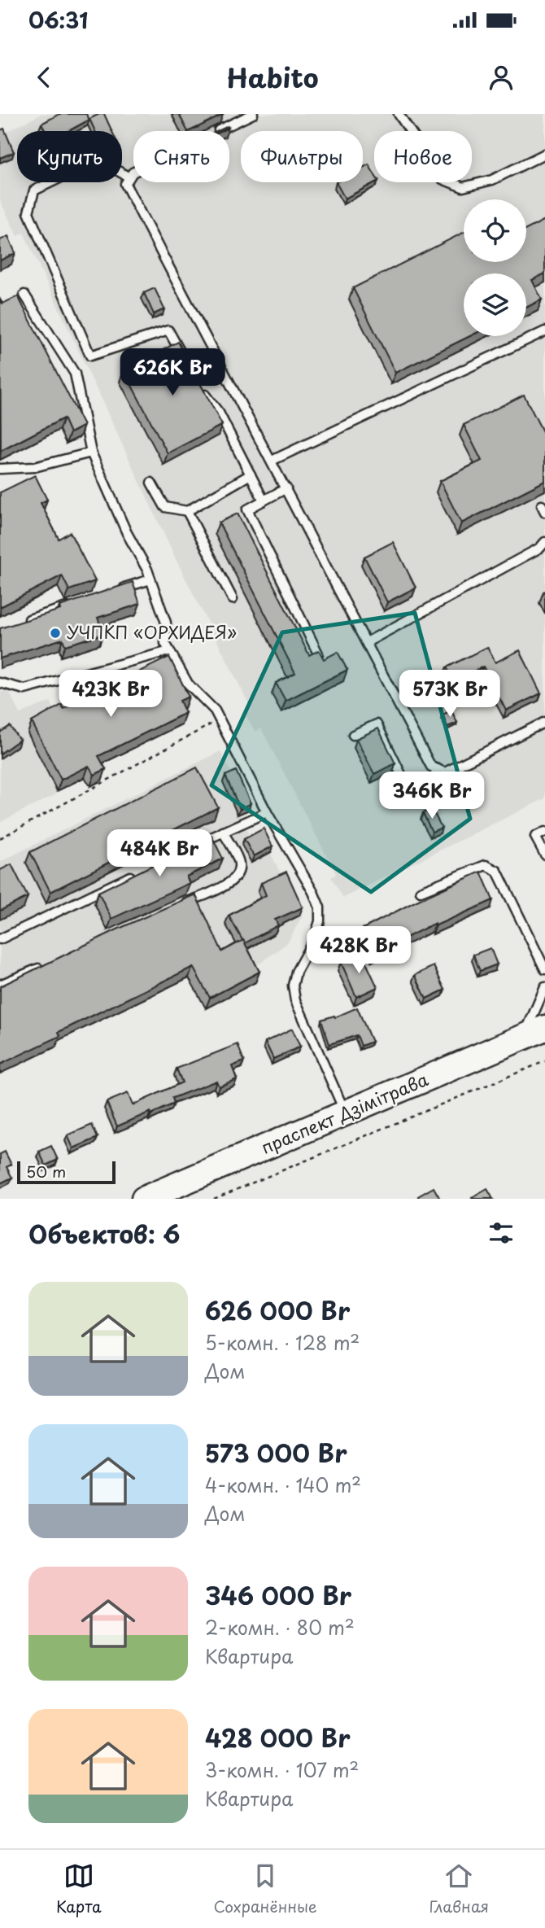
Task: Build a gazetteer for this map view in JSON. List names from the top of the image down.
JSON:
{
  "streets": {
    "main road": ["праспект Дзімітрава"]
  },
  "places": ["УЧПКП «ОРХИДЕЯ»"],
  "scale_bar": "50 m",
  "page": {
    "status": "06:31",
    "header": "Habito",
    "chip": [
      "Купить",
      "Снять",
      "Фильтры",
      "Новое"
    ],
    "price": [
      "626K Br",
      "423K Br",
      "573K Br",
      "346K Br",
      "484K Br",
      "428K Br"
    ],
    "scale": "50 m",
    "heading": "Объектов: 6",
    "list": [
      {
        "name": "626 000 Br",
        "note": "5-комн. · 128 m² · Дом"
      },
      {
        "name": "573 000 Br",
        "note": "4-комн. · 140 m² · Дом"
      },
      {
        "name": "346 000 Br",
        "note": "2-комн. · 80 m² · Квартира"
      },
      {
        "name": "428 000 Br",
        "note": "3-комн. · 107 m² · Квартира"
      }
    ],
    "tabs": ["Карта", "Сохранённые", "Главная"]
  }
}
